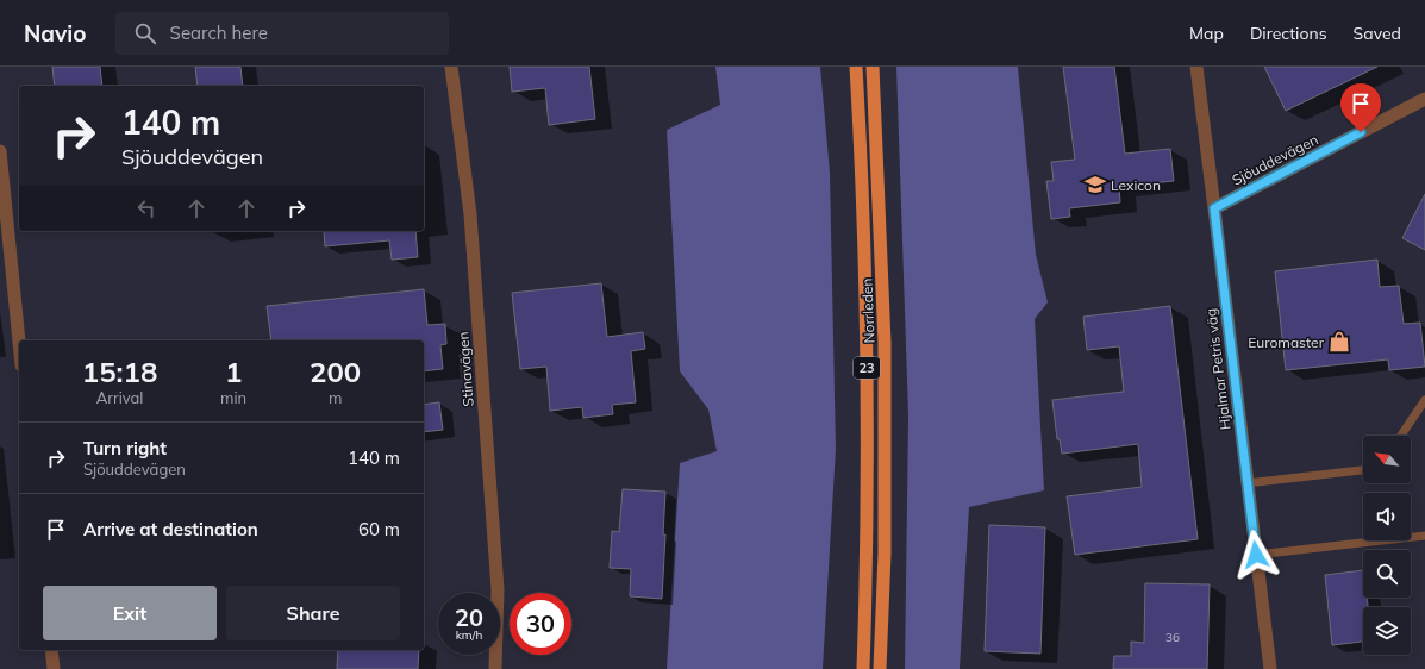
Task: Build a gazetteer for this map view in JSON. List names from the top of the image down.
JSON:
{
  "streets": {
    "highway": ["Norrleden", "23"],
    "street": ["Sjöuddevägen", "Stinavägen", "Hjalmar Petris väg"]
  },
  "crossings": [
    ["Sjöuddevägen", "Hjalmar Petris väg"]
  ],
  "places": {
    "school or university": ["Lexicon"],
    "shop": ["Euromaster"]
  },
  "house_numbers": ["36"],
  "north": "top left",
  "page": {
    "header": "Navio",
    "search": "Search here",
    "nav": ["Map", "Directions", "Saved"],
    "turn": ["140 m", "Sjöuddevägen"],
    "eta": [
      "15:18",
      "Arrival",
      "1",
      "min",
      "200",
      "m"
    ],
    "list": [
      {
        "name": "Turn right",
        "note": "Sjöuddevägen",
        "value": "140 m"
      },
      {
        "name": "Arrive at destination",
        "value": "60 m"
      }
    ],
    "buttons": ["Exit", "Share"],
    "speed": "20 km/h",
    "limit": "30"
  }
}
